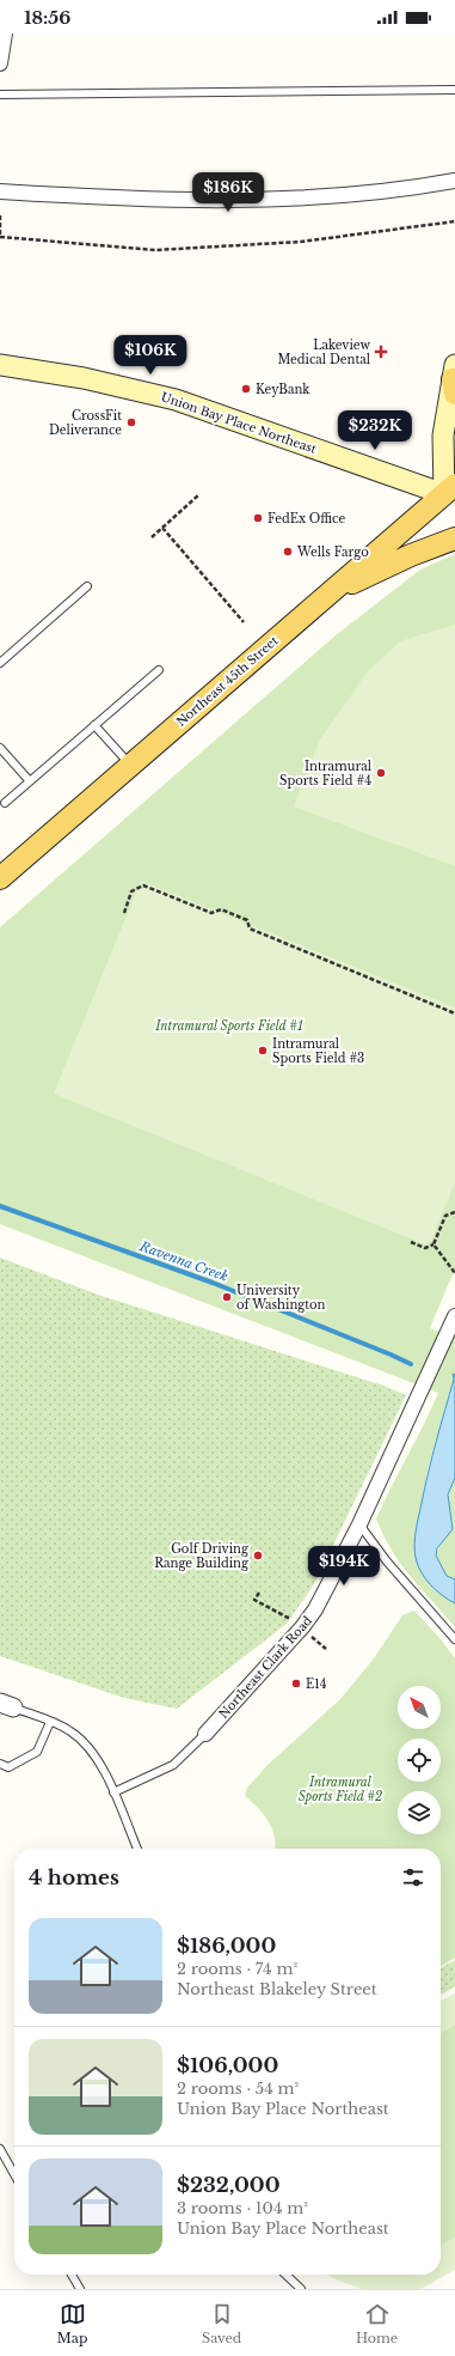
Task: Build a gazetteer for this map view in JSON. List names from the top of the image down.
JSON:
{
  "streets": {
    "main road": ["Union Bay Place Northeast", "Northeast 45th Street"],
    "street": ["Northeast Clark Road"]
  },
  "crossings": [
    ["Union Bay Place Northeast", "Northeast 45th Street"]
  ],
  "water": ["Ravenna Creek"],
  "parks": ["Intramural Sports Field #1", "Intramural Sports Field #2"],
  "places": {
    "health": ["Lakeview Medical Dental"],
    "other": [
      "KeyBank",
      "CrossFit Deliverance",
      "FedEx Office",
      "Wells Fargo",
      "Intramural Sports Field #4",
      "Intramural Sports Field #3",
      "University of Washington",
      "Golf Driving Range Building",
      "E14"
    ]
  },
  "north": "top left",
  "page": {
    "status": "18:56",
    "price": [
      "$186K",
      "$106K",
      "$232K",
      "$194K"
    ],
    "heading": "4 homes",
    "list": [
      {
        "name": "$186,000",
        "note": "2 rooms · 74 m² · Northeast Blakeley Street"
      },
      {
        "name": "$106,000",
        "note": "2 rooms · 54 m² · Union Bay Place Northeast"
      },
      {
        "name": "$232,000",
        "note": "3 rooms · 104 m² · Union Bay Place Northeast"
      }
    ],
    "tabs": ["Map", "Saved", "Home"]
  }
}
